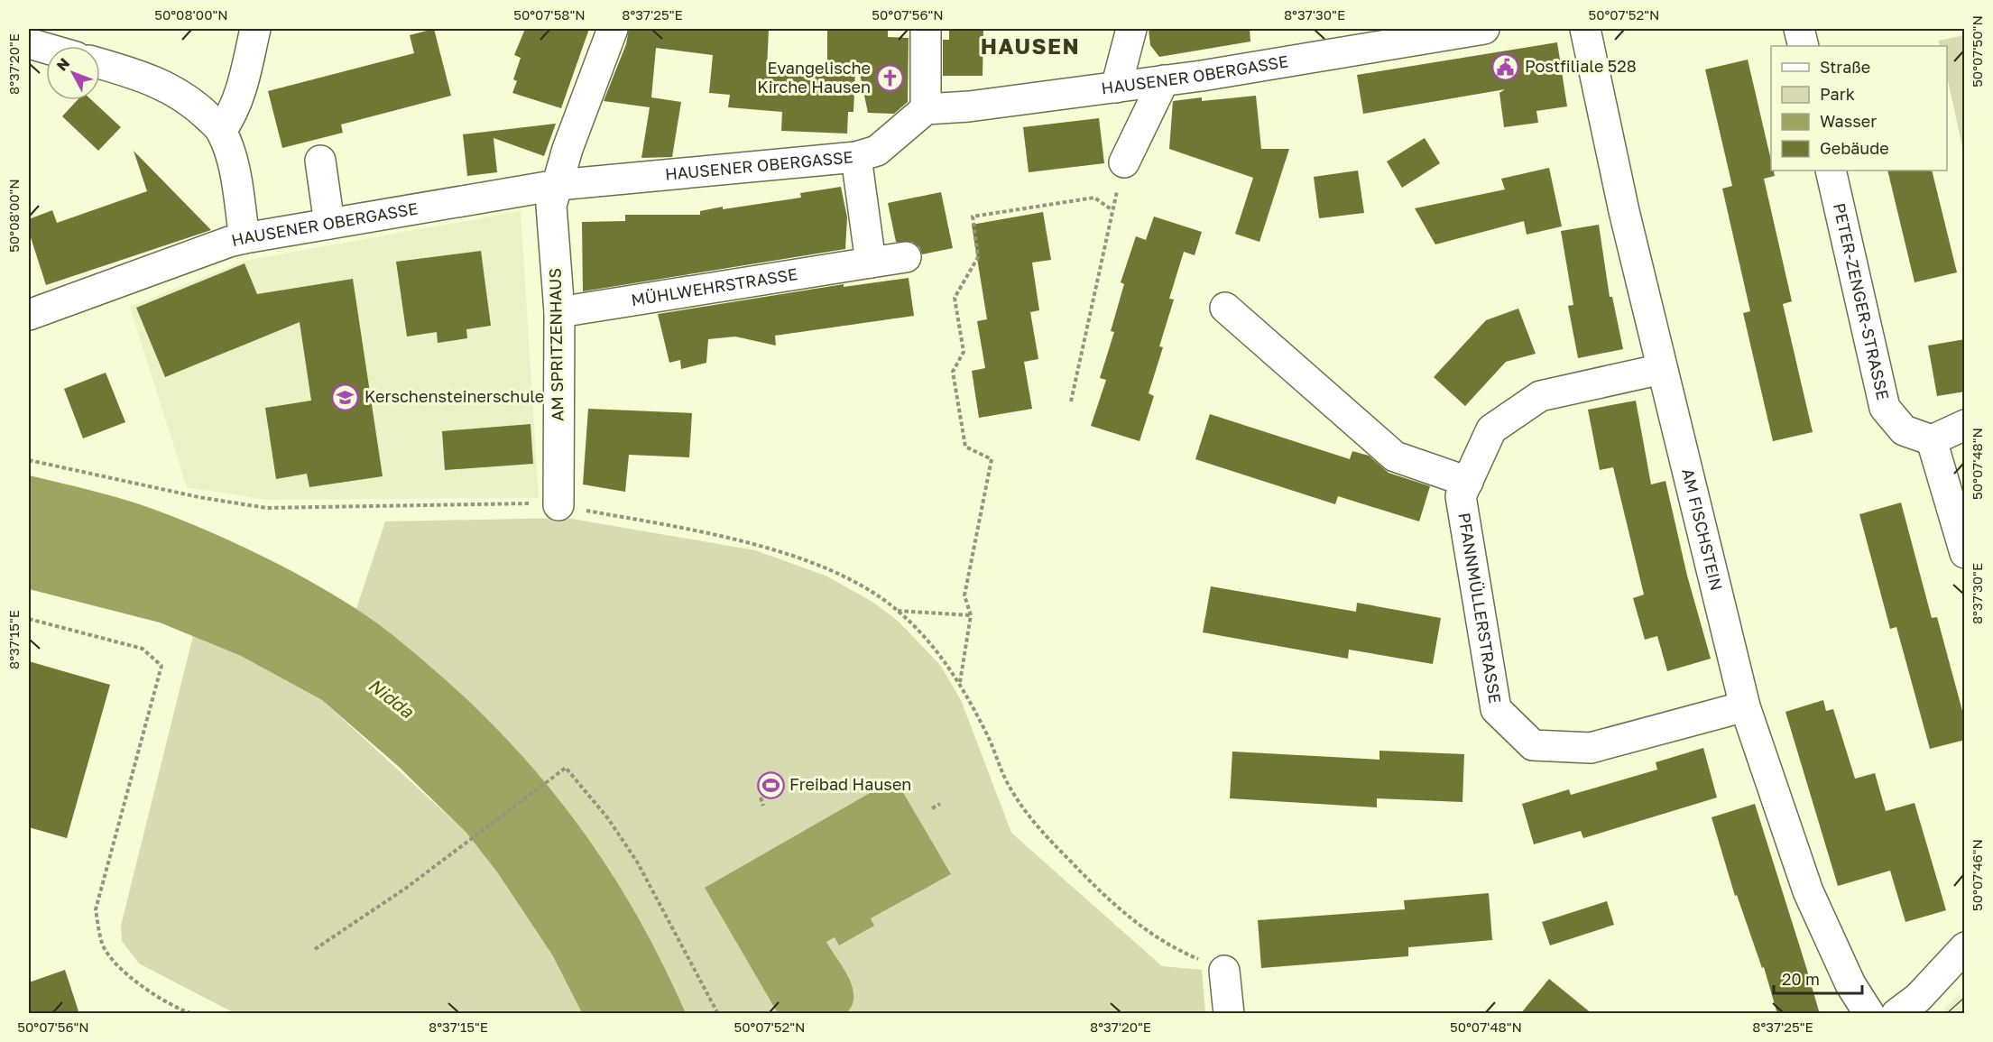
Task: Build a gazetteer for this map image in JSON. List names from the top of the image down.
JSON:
{
  "streets": {
    "street": [
      "HAUSENER OBERGASSE",
      "MÜHLWEHRSTRASSE",
      "PETER-ZENGER-STRASSE",
      "AM SPRITZENHAUS",
      "AM FISCHSTEIN",
      "PFANNMÜLLERSTRASSE"
    ]
  },
  "crossings": [
    ["HAUSENER OBERGASSE", "AM SPRITZENHAUS"],
    ["MÜHLWEHRSTRASSE", "AM SPRITZENHAUS"],
    ["AM FISCHSTEIN", "PFANNMÜLLERSTRASSE"]
  ],
  "districts": ["HAUSEN"],
  "water": ["Nidda"],
  "places": {
    "public building": ["Postfiliale 528"],
    "church": ["Evangelische Kirche Hausen"],
    "school or university": ["Kerschensteinerschule"],
    "sports": ["Freibad Hausen"]
  },
  "legend": [
    "Straße",
    "Park",
    "Wasser",
    "Gebäude"
  ],
  "scale_bar": "20 m",
  "north": "top left",
  "coordinates": [
    "50°08'00\"N",
    "50°07'58\"N",
    "8°37'25\"E",
    "50°07'56\"N",
    "8°37'30\"E",
    "50°07'52\"N",
    "50°07'50\"N",
    "8°37'20\"E",
    "50°07'48\"N",
    "8°37'15\"E",
    "50°07'46\"N"
  ]
}
